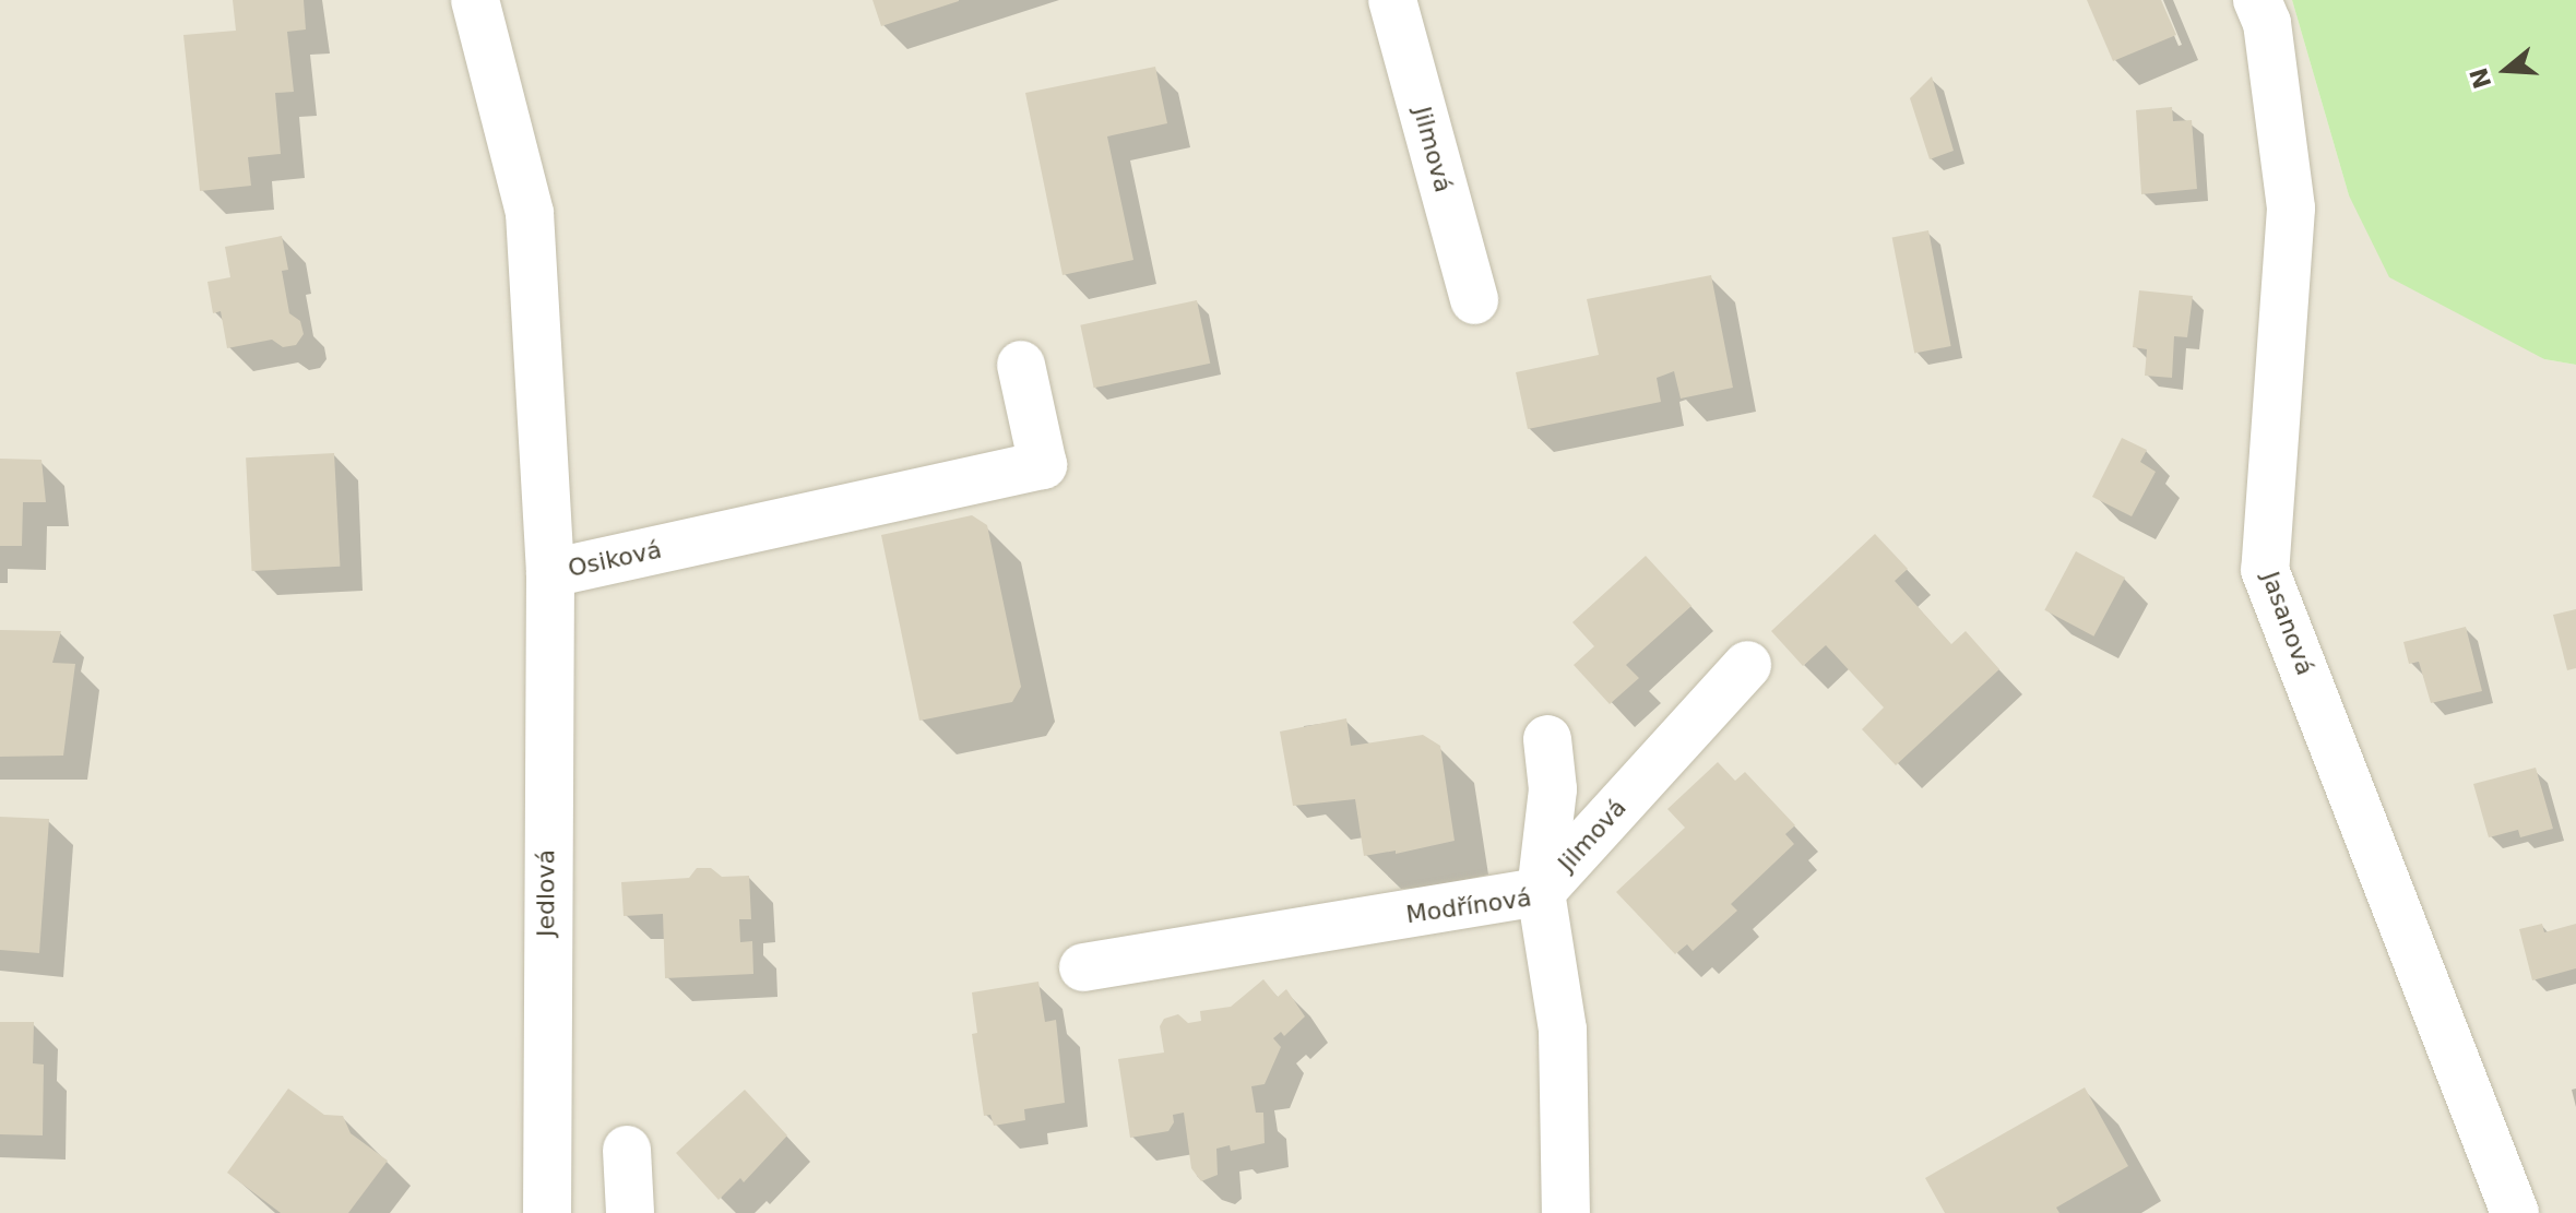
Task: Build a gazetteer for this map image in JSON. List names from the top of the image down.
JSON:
{
  "streets": {
    "street": [
      "Jilmová",
      "Osiková",
      "Jasanová",
      "Jedlová",
      "Modřínová"
    ]
  },
  "crossings": [
    ["Jilmová", "Modřínová"],
    ["Osiková", "Jedlová"]
  ],
  "north": "left"
}
